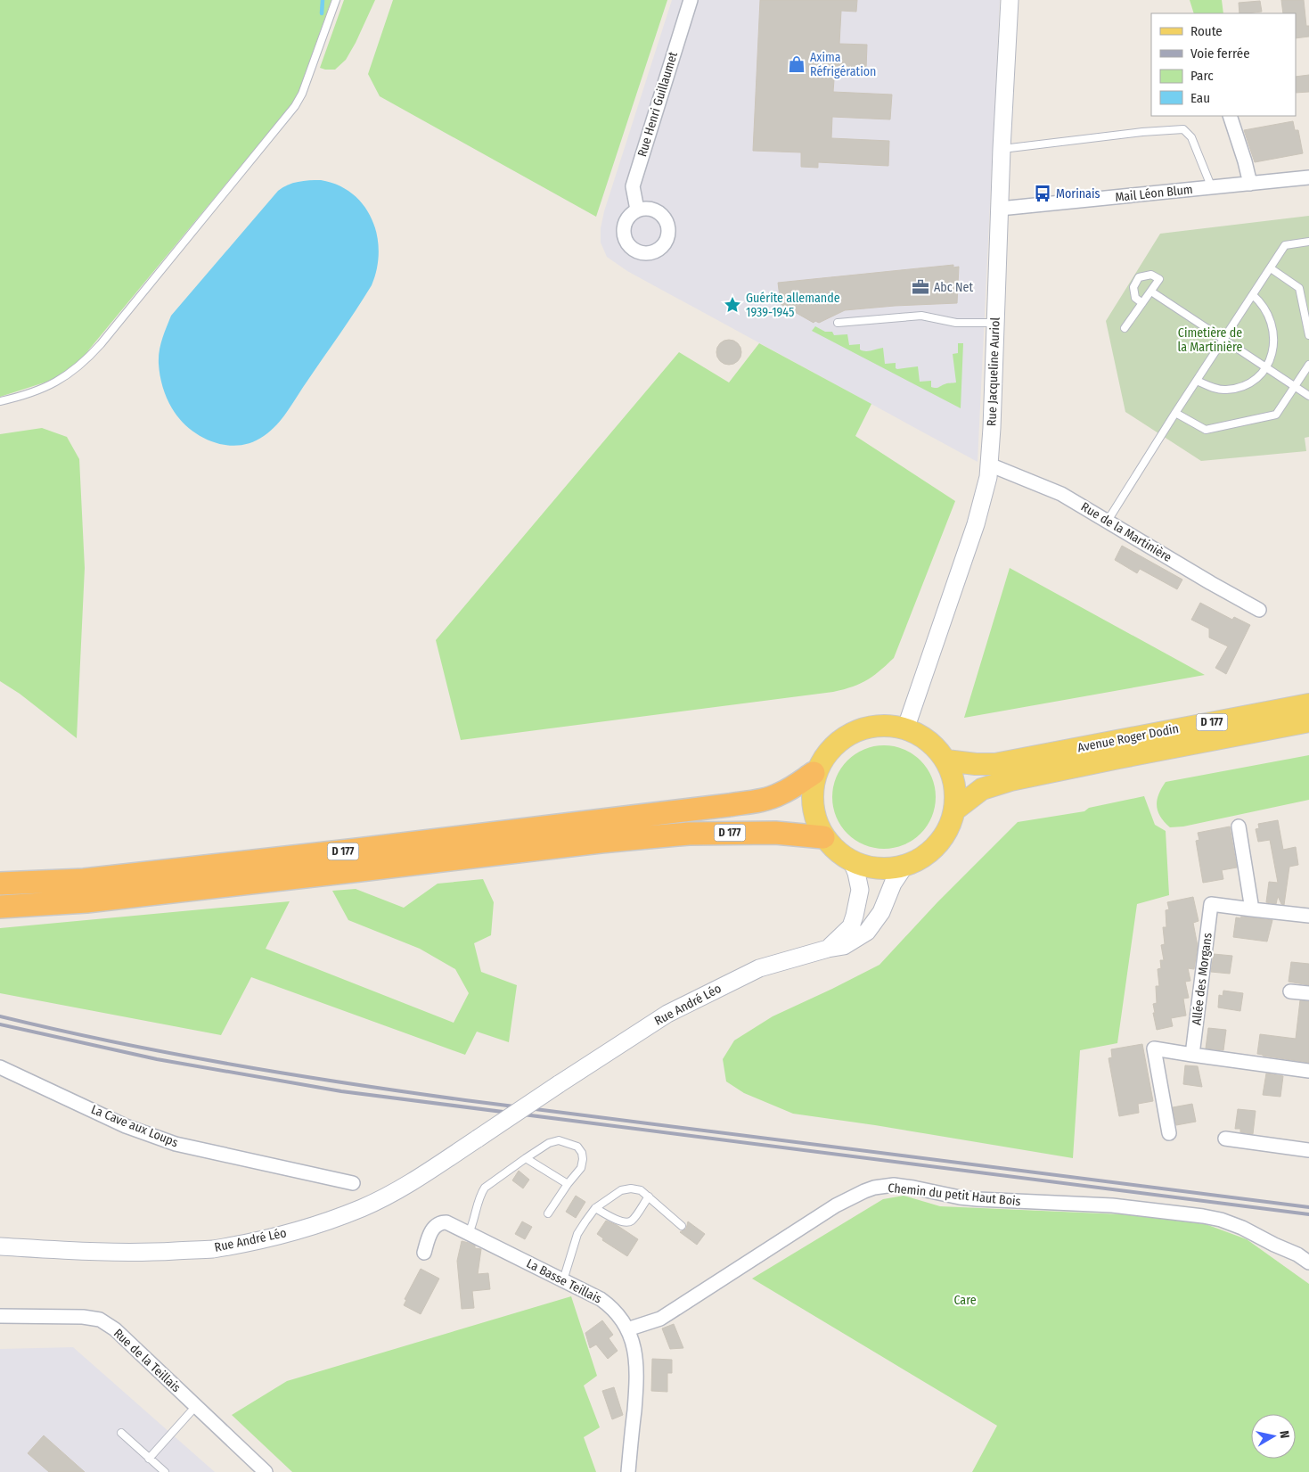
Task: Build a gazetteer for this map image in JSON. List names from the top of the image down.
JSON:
{
  "streets": {
    "highway": ["D 177"],
    "main road": ["Avenue Roger Dodin"],
    "street": [
      "Rue Henri Guillaumet",
      "Mail Léon Blum",
      "Rue Jacqueline Auriol",
      "Rue de la Martinière",
      "Allée des Morgans",
      "Rue André Léo",
      "La Cave aux Loups",
      "Chemin du petit Haut Bois",
      "La Basse Teillais",
      "Rue de la Teillais"
    ]
  },
  "crossings": [
    ["Mail Léon Blum", "Rue Jacqueline Auriol"],
    ["Rue Jacqueline Auriol", "Rue de la Martinière"],
    ["Rue Jacqueline Auriol", "D 177"],
    ["Rue Jacqueline Auriol", "Avenue Roger Dodin"],
    ["Rue Jacqueline Auriol", "Rue André Léo"],
    ["D 177", "Avenue Roger Dodin"],
    ["D 177", "Rue André Léo"],
    ["Avenue Roger Dodin", "Rue André Léo"],
    ["Chemin du petit Haut Bois", "La Basse Teillais"]
  ],
  "parks": ["Cimetière de la Martinière", "Care"],
  "places": {
    "shop": ["Axima Réfrigération"],
    "bus stop": ["Morinais"],
    "office": ["Abc Net"],
    "place": ["Guérite allemande 1939-1945"]
  },
  "legend": [
    "Route",
    "Voie ferrée",
    "Parc",
    "Eau"
  ],
  "north": "right"
}
